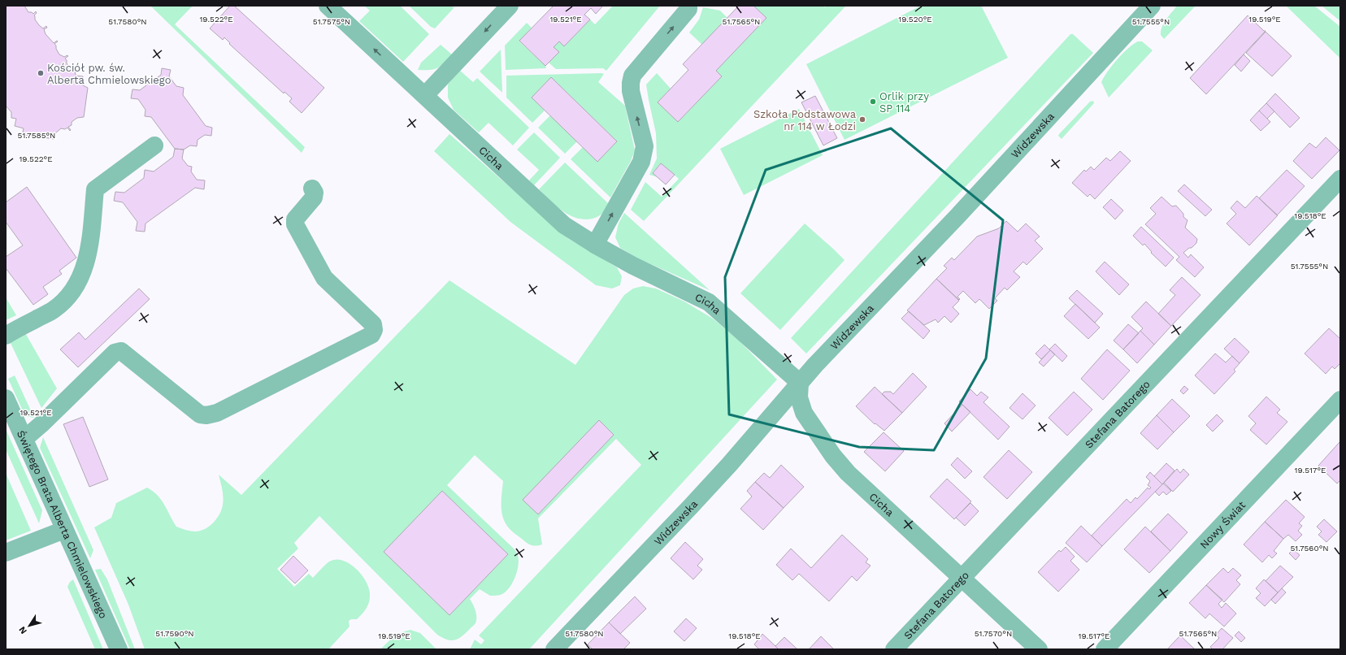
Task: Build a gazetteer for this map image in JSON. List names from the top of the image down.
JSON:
{
  "streets": {
    "street": [
      "Widzewska",
      "Cicha",
      "Stefana Batorego",
      "Świętego Brata Alberta Chmielowskiego",
      "Nowy Świat"
    ]
  },
  "crossings": [
    ["Widzewska", "Cicha"],
    ["Cicha", "Stefana Batorego"]
  ],
  "places": ["Kościół pw. św. Alberta Chmielowskiego", "Orlik przy SP 114", "Szkoła Podstawowa nr 114 w Łodzi"],
  "north": "bottom left",
  "coordinates": [
    "19.522°E",
    "19.521°E",
    "19.520°E",
    "19.519°E",
    "51.7580°N",
    "51.7575°N",
    "51.7565°N",
    "51.7555°N",
    "51.7585°N",
    "19.518°E",
    "19.517°E",
    "51.7560°N",
    "51.7590°N",
    "51.7570°N"
  ]
}
